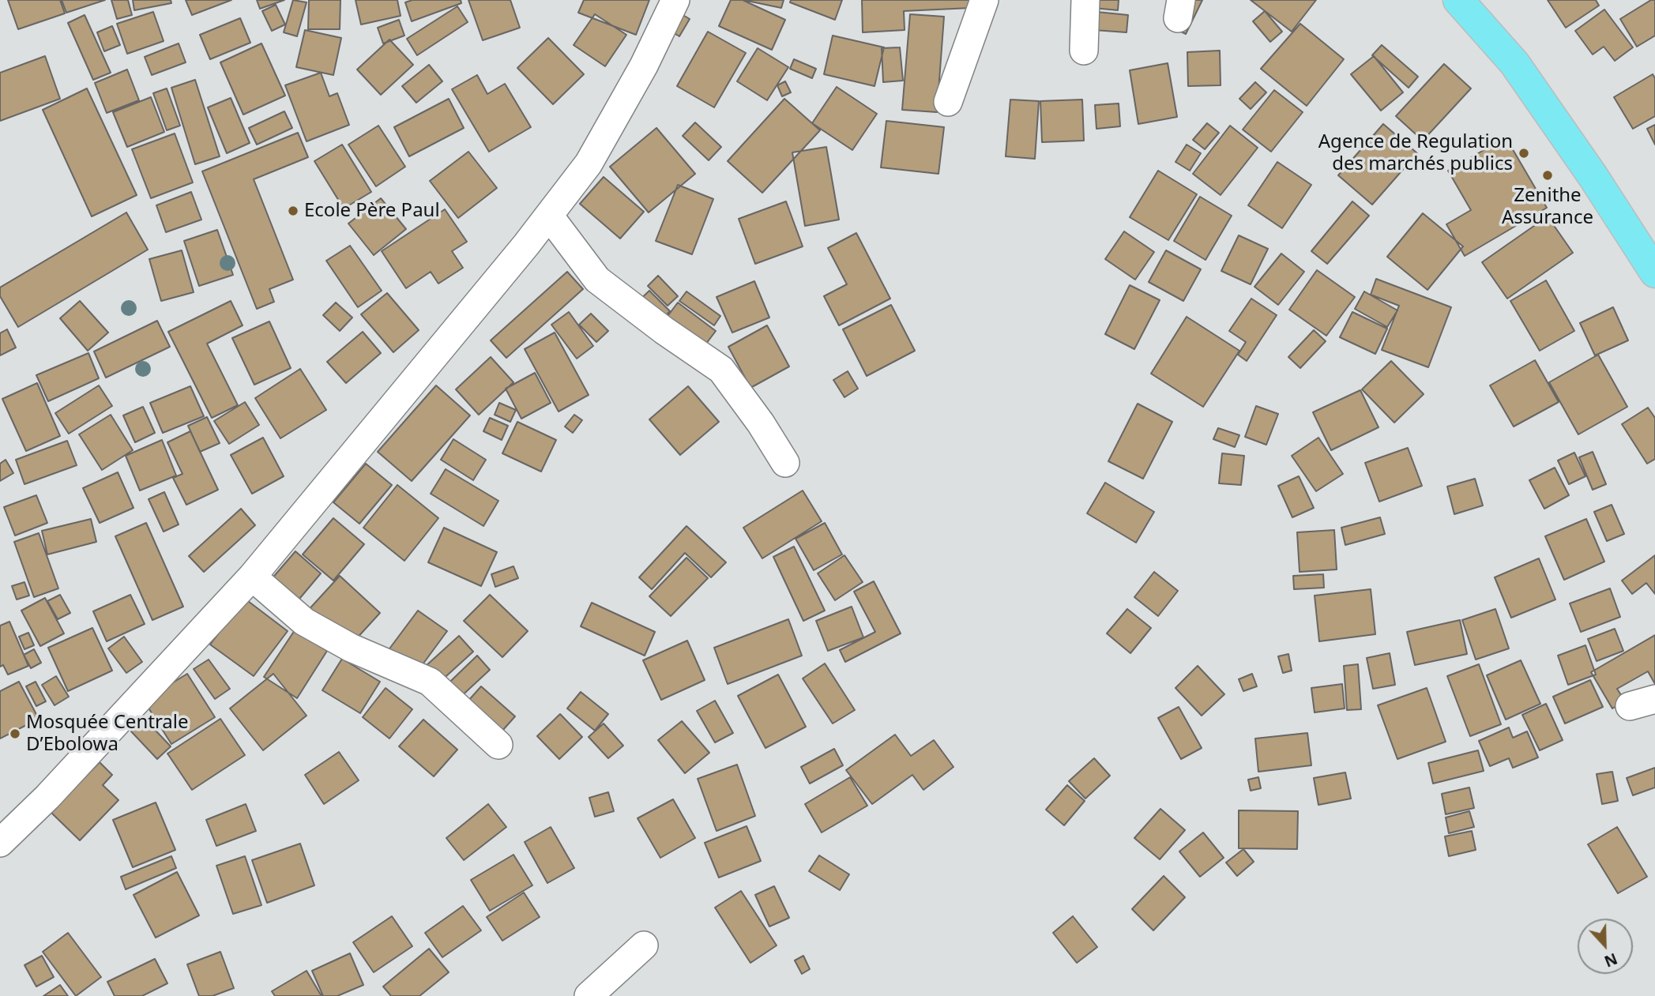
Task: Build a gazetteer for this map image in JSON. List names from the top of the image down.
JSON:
{
  "places": [
    "Agence de Regulation des marchés publics",
    "Zenithe Assurance",
    "Ecole Père Paul",
    "Mosquée Centrale D’Ebolowa"
  ],
  "north": "bottom"
}
